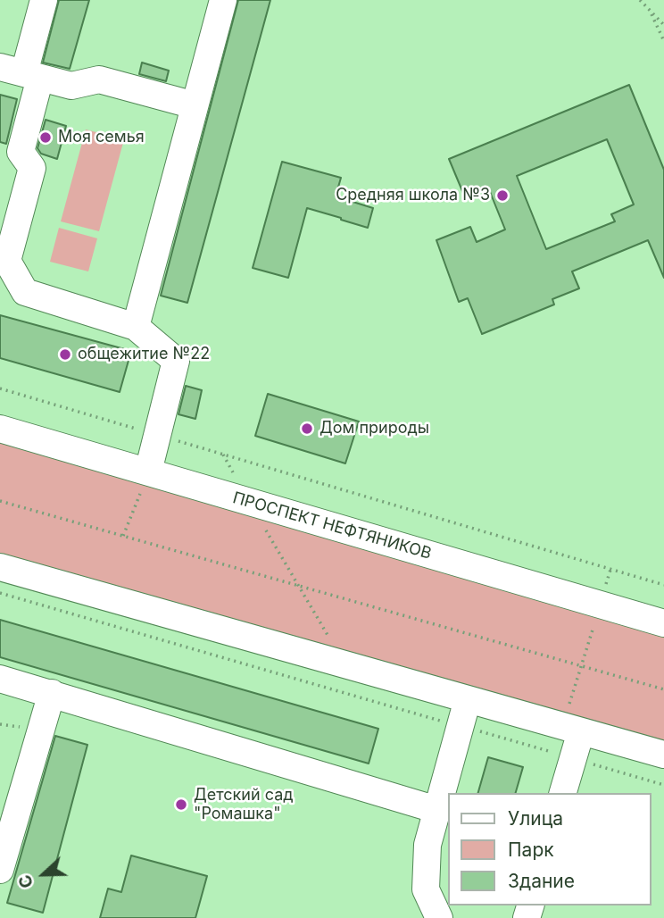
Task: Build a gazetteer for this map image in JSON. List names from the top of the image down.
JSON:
{
  "streets": {
    "street": ["ПРОСПЕКТ НЕФТЯНИКОВ"]
  },
  "places": [
    "Моя семья",
    "Средняя школа №3",
    "общежитие №22",
    "Дом природы",
    "Детский сад \"Ромашка\""
  ],
  "legend": ["Улица", "Парк", "Здание"],
  "north": "left"
}
